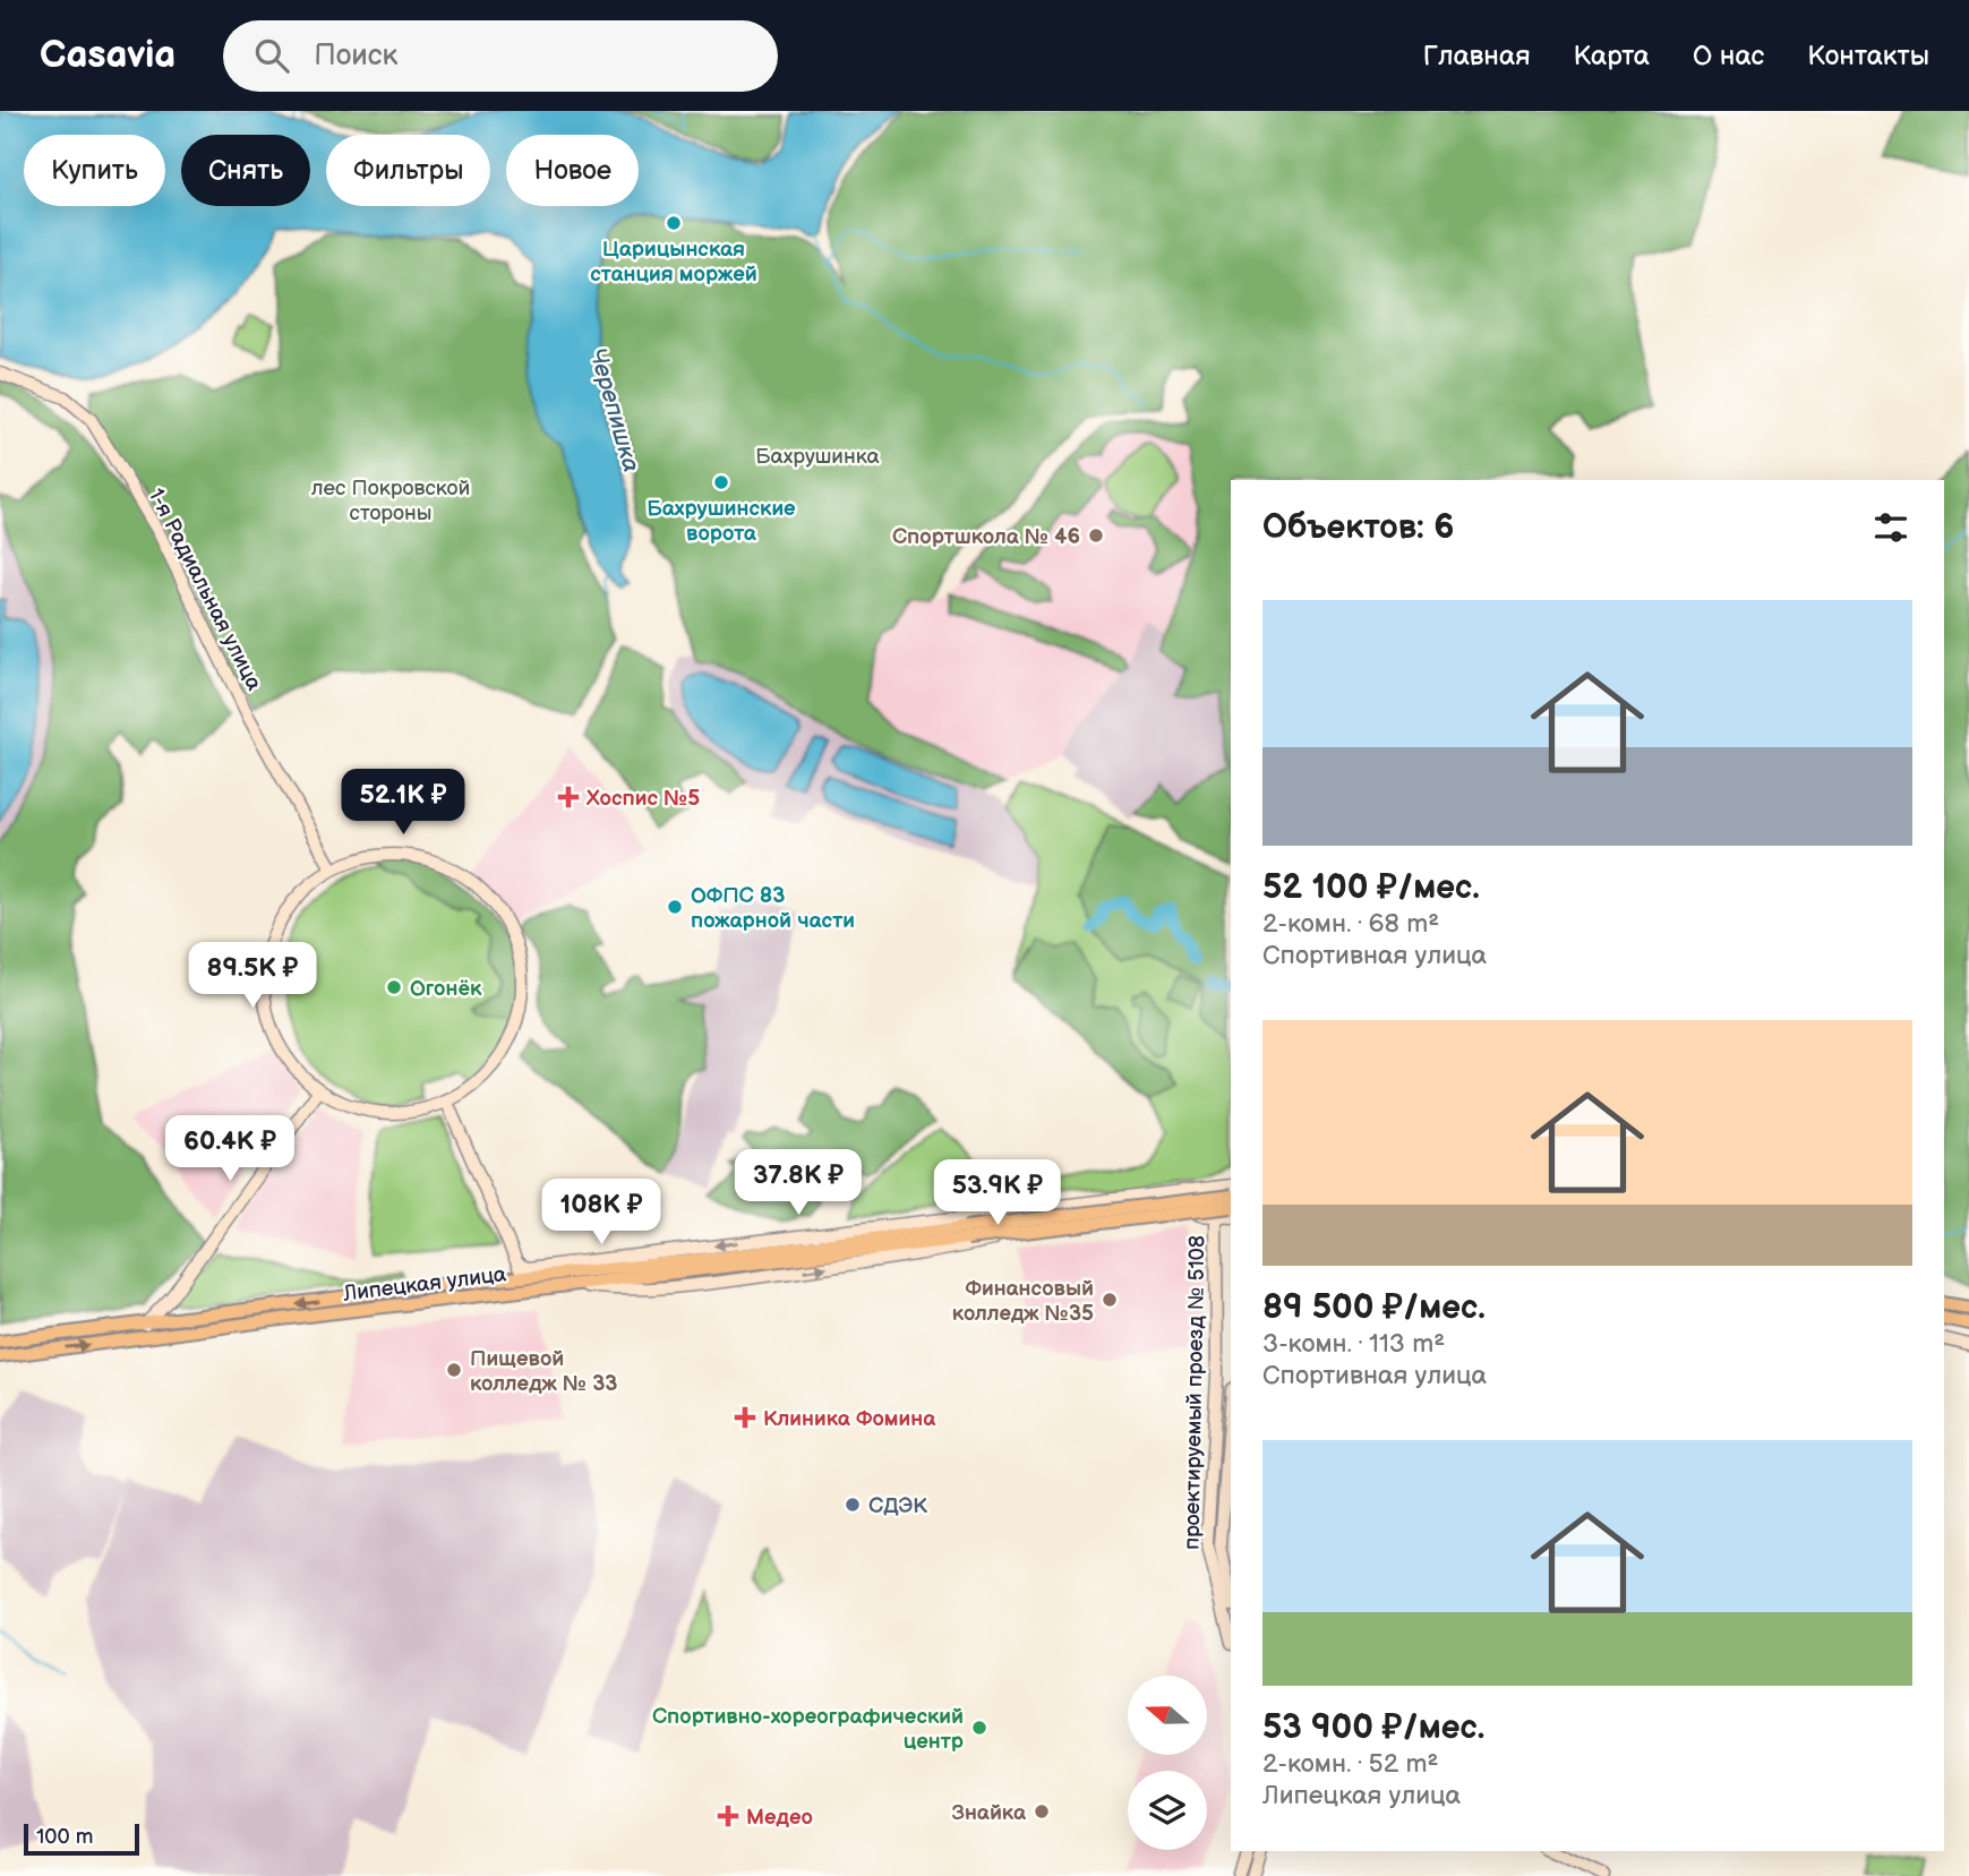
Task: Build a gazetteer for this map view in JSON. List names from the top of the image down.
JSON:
{
  "streets": {
    "main road": ["1-я Радиальная улица", "Липецкая улица", "проектируемый проезд № 5108"]
  },
  "water": ["Черепишка"],
  "parks": ["Бахрушинка", "лес Покровской стороны"],
  "places": {
    "other": [
      "Царицынская станция моржей",
      "Бахрушинские ворота",
      "Спортшкола № 46",
      "ОФПС 83 пожарной части",
      "Огонёк",
      "Финансовый колледж №35",
      "Пищевой колледж № 33",
      "СДЭК",
      "Спортивно-хореографический центр",
      "Знайка"
    ],
    "health": ["Хоспис №5", "Клиника Фомина", "Медео"]
  },
  "scale_bar": "100 m",
  "north": "left",
  "page": {
    "header": "Casavia",
    "search": "Поиск",
    "nav": [
      "Главная",
      "Карта",
      "О нас",
      "Контакты"
    ],
    "chip": [
      "Купить",
      "Снять",
      "Фильтры",
      "Новое"
    ],
    "heading": "Объектов: 6",
    "list": [
      {
        "name": "52 100 ₽/мес.",
        "note": "2-комн. · 68 m² · Спортивная улица"
      },
      {
        "name": "89 500 ₽/мес.",
        "note": "3-комн. · 113 m² · Спортивная улица"
      },
      {
        "name": "53 900 ₽/мес.",
        "note": "2-комн. · 52 m² · Липецкая улица"
      }
    ],
    "price": [
      "52.1K ₽",
      "89.5K ₽",
      "60.4K ₽",
      "37.8K ₽",
      "53.9K ₽",
      "108K ₽"
    ],
    "scale": "100 m"
  }
}
